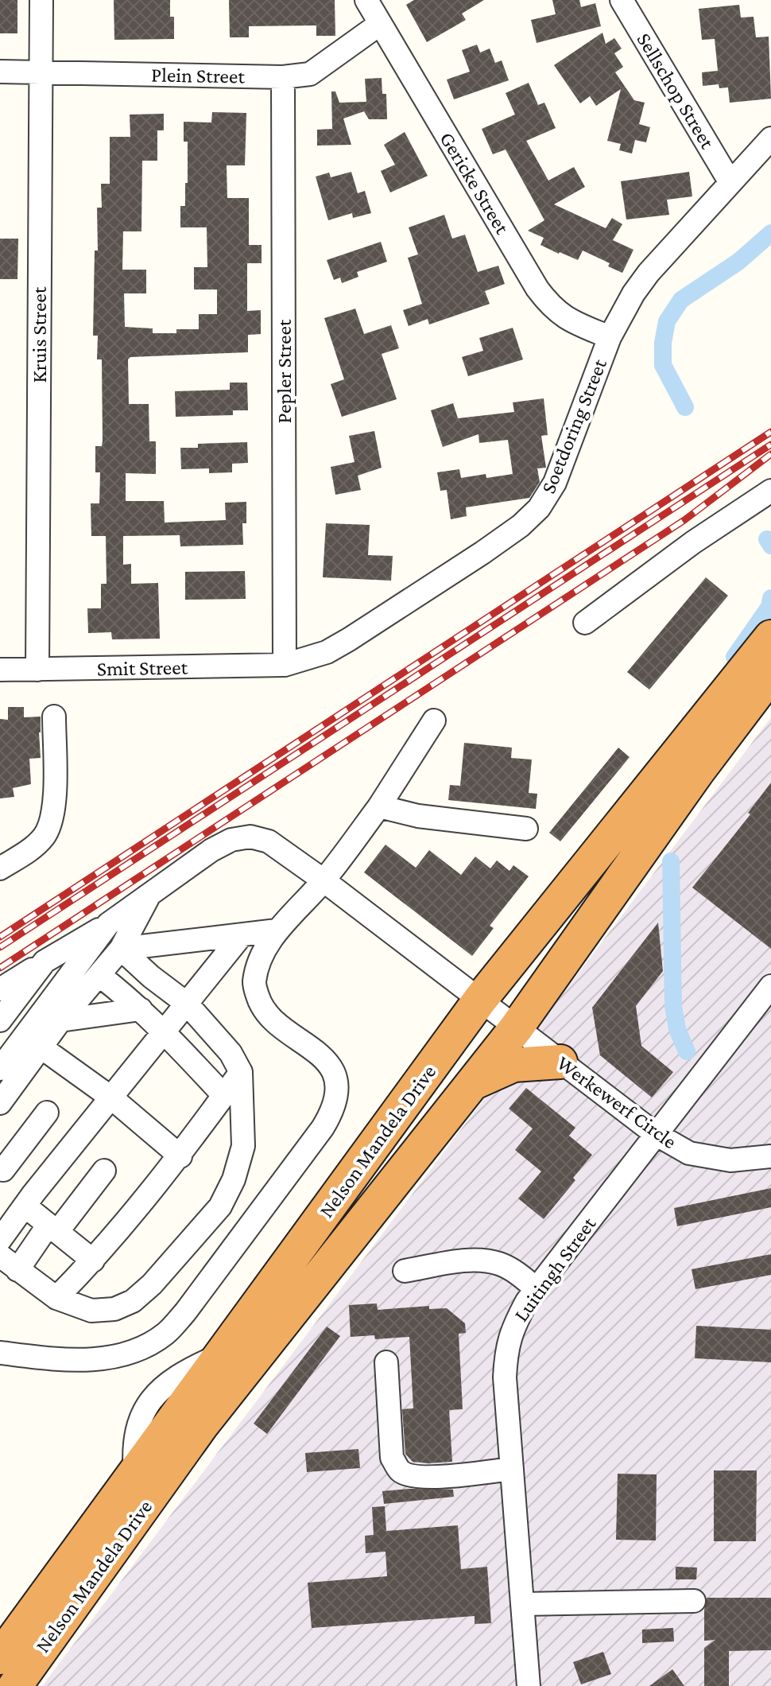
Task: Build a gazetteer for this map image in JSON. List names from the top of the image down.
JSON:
{
  "streets": {
    "highway": ["Nelson Mandela Drive"],
    "street": [
      "Plein Street",
      "Sellschop Street",
      "Gericke Street",
      "Kruis Street",
      "Pepler Street",
      "Soetdoring Street",
      "Smit Street",
      "Werkewerf Circle",
      "Luitingh Street"
    ]
  },
  "crossings": [
    ["Plein Street", "Gericke Street"],
    ["Plein Street", "Kruis Street"],
    ["Plein Street", "Pepler Street"],
    ["Sellschop Street", "Soetdoring Street"],
    ["Gericke Street", "Soetdoring Street"],
    ["Kruis Street", "Smit Street"],
    ["Pepler Street", "Soetdoring Street"],
    ["Pepler Street", "Smit Street"],
    ["Soetdoring Street", "Smit Street"],
    ["Werkewerf Circle", "Nelson Mandela Drive"],
    ["Werkewerf Circle", "Luitingh Street"]
  ]
}
